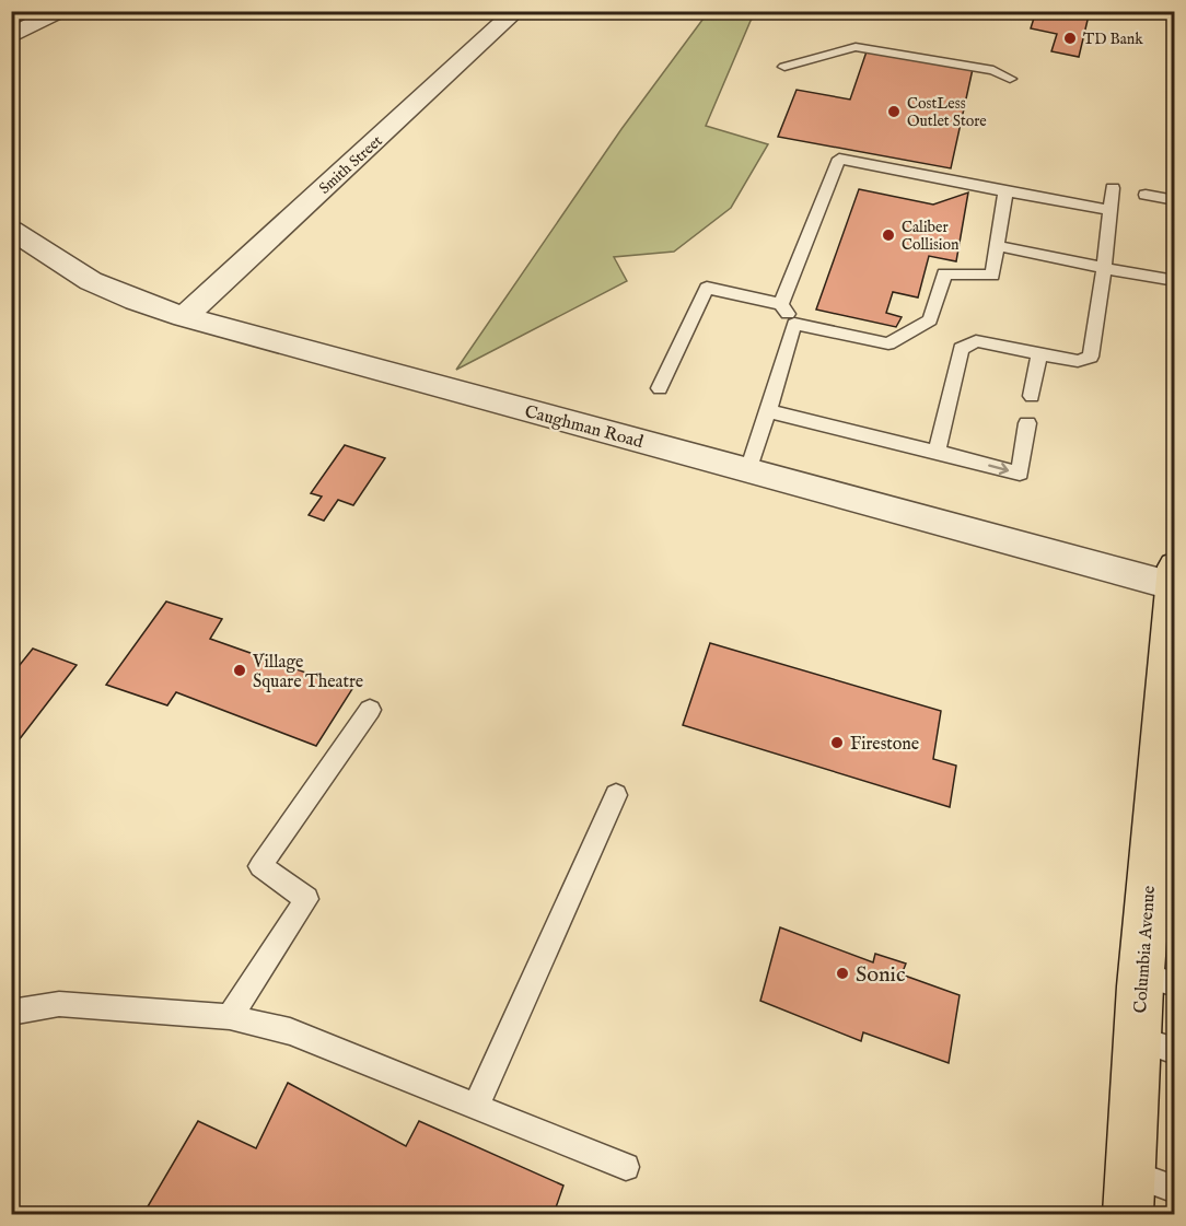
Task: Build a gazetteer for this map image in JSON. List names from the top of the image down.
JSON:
{
  "streets": {
    "main road": ["Columbia Avenue"],
    "street": ["Smith Street", "Caughman Road"]
  },
  "crossings": [
    ["Smith Street", "Caughman Road"],
    ["Caughman Road", "Columbia Avenue"]
  ],
  "places": [
    "TD Bank",
    "CostLess Outlet Store",
    "Caliber Collision",
    "Village Square Theatre",
    "Firestone",
    "Sonic"
  ]
}
